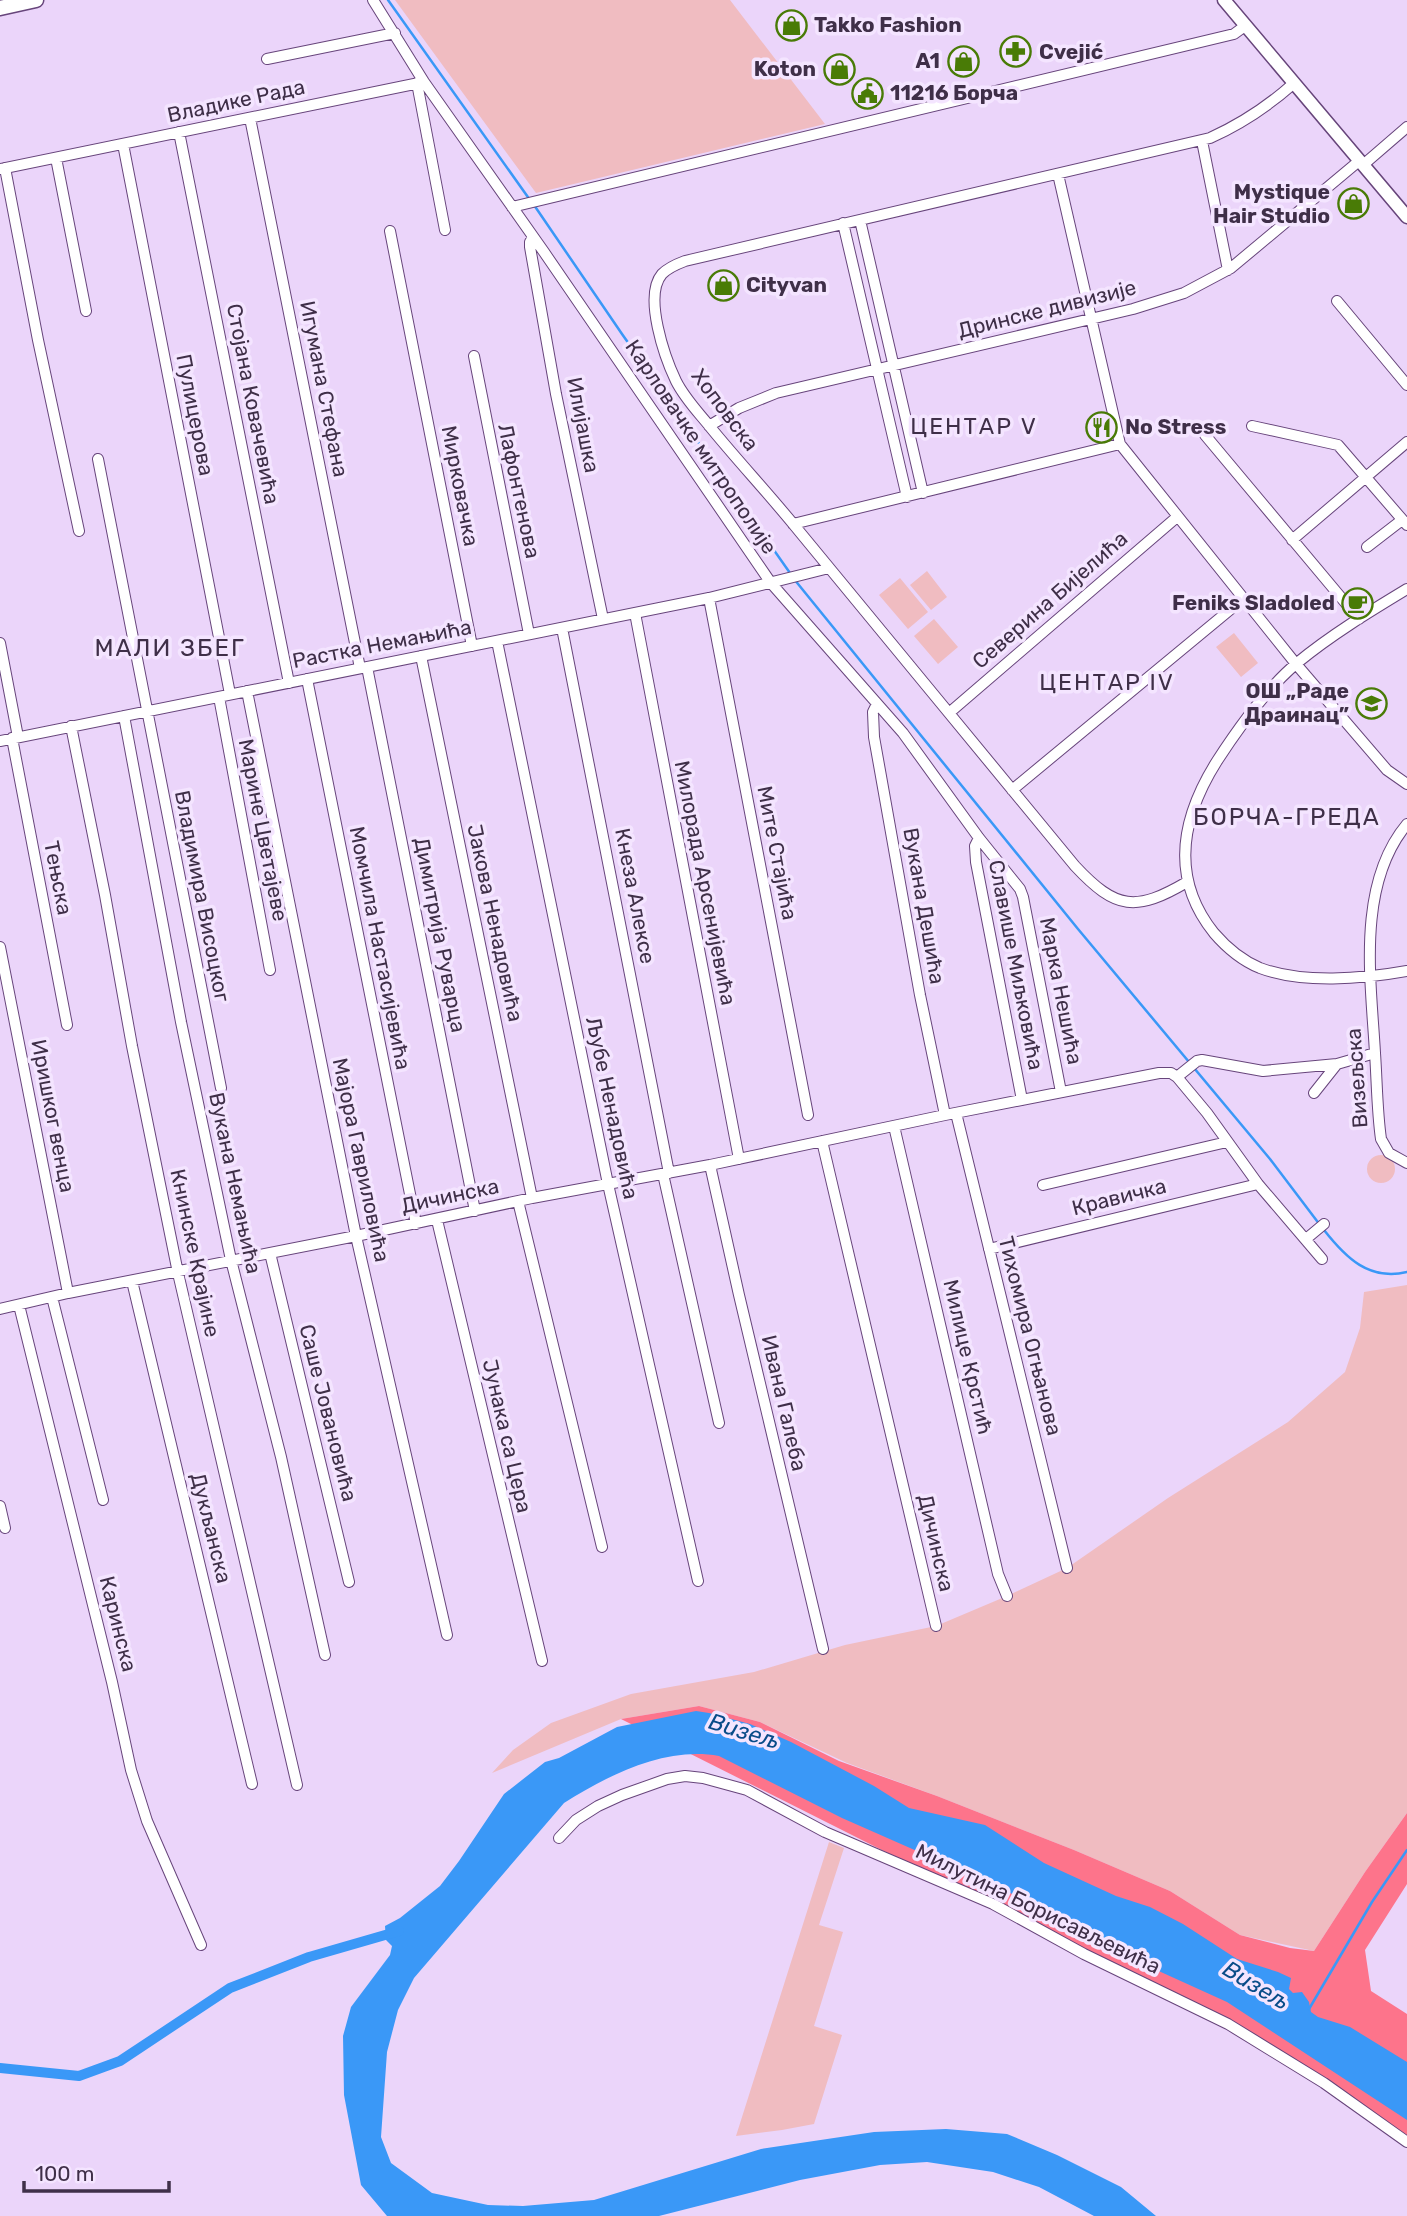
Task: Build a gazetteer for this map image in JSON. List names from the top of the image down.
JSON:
{
  "streets": {
    "street": [
      "Владике Рада",
      "Дринске дивизије",
      "Игумана Стефана",
      "Стојана Ковачевића",
      "Хоповска",
      "Пулицерова",
      "Илијашка",
      "Карловачке митрополије",
      "Мирковачка",
      "Лафонтенова",
      "Северина Бијелића",
      "Растка Немањића",
      "Марине Цветајеве",
      "Мите Стајића",
      "Тењска",
      "Милорада Арсенијевића",
      "Владимира Висоцког",
      "Кнеза Алексе",
      "Вукана Дешића",
      "Јакова Ненадовића",
      "Димитрија Руварца",
      "Момчила Настасијевића",
      "Славише Миљковића",
      "Марка Нешића",
      "Визељска",
      "Љубе Ненадовића",
      "Иришког венца",
      "Мајора Гавриловића",
      "Вукана Немањића",
      "Дичинска",
      "Кравичка",
      "Книнске Крајине",
      "Тихомира Огњанова",
      "Милице Крстић",
      "Ивана Галеба",
      "Саше Јовановића",
      "Јунака са Цера",
      "Дукљанска",
      "Каринска",
      "Милутина Борисављевића"
    ]
  },
  "crossings": [
    ["Владике Рада", "Игумана Стефана"],
    ["Владике Рада", "Стојана Ковачевића"],
    ["Владике Рада", "Пулицерова"],
    ["Владике Рада", "Карловачке митрополије"],
    ["Дринске дивизије", "Хоповска"],
    ["Игумана Стефана", "Растка Немањића"],
    ["Игумана Стефана", "Димитрија Руварца"],
    ["Стојана Ковачевића", "Растка Немањића"],
    ["Хоповска", "Северина Бијелића"],
    ["Хоповска", "Растка Немањића"],
    ["Пулицерова", "Растка Немањића"],
    ["Илијашка", "Карловачке митрополије"],
    ["Илијашка", "Растка Немањића"],
    ["Карловачке митрополије", "Растка Немањића"],
    ["Карловачке митрополије", "Вукана Дешића"],
    ["Карловачке митрополије", "Славише Миљковића"],
    ["Карловачке митрополије", "Марка Нешића"],
    ["Мирковачка", "Растка Немањића"],
    ["Лафонтенова", "Растка Немањића"],
    ["Растка Немањића", "Марине Цветајеве"],
    ["Растка Немањића", "Мите Стајића"],
    ["Растка Немањића", "Тењска"],
    ["Растка Немањића", "Милорада Арсенијевића"],
    ["Растка Немањића", "Владимира Висоцког"],
    ["Растка Немањића", "Кнеза Алексе"],
    ["Растка Немањића", "Јакова Ненадовића"],
    ["Растка Немањића", "Димитрија Руварца"],
    ["Растка Немањића", "Момчила Настасијевића"],
    ["Растка Немањића", "Љубе Ненадовића"],
    ["Растка Немањића", "Мајора Гавриловића"],
    ["Растка Немањића", "Вукана Немањића"],
    ["Растка Немањића", "Книнске Крајине"],
    ["Милорада Арсенијевића", "Дичинска"],
    ["Кнеза Алексе", "Дичинска"],
    ["Вукана Дешића", "Дичинска"],
    ["Вукана Дешића", "Тихомира Огњанова"],
    ["Јакова Ненадовића", "Дичинска"],
    ["Димитрија Руварца", "Дичинска"],
    ["Момчила Настасијевића", "Дичинска"],
    ["Славише Миљковића", "Дичинска"],
    ["Марка Нешића", "Дичинска"],
    ["Љубе Ненадовића", "Дичинска"],
    ["Иришког венца", "Дичинска"],
    ["Мајора Гавриловића", "Дичинска"],
    ["Вукана Немањића", "Дичинска"],
    ["Дичинска", "Книнске Крајине"],
    ["Дичинска", "Тихомира Огњанова"],
    ["Дичинска", "Милице Крстић"],
    ["Дичинска", "Ивана Галеба"],
    ["Дичинска", "Саше Јовановића"],
    ["Дичинска", "Јунака са Цера"],
    ["Дичинска", "Дукљанска"],
    ["Дичинска", "Каринска"],
    ["Кравичка", "Тихомира Огњанова"]
  ],
  "districts": [
    "ЦЕНТАР V",
    "МАЛИ ЗБЕГ",
    "ЦЕНТАР IV",
    "БОРЧА-ГРЕДА"
  ],
  "water": ["Визељ"],
  "places": {
    "shop": [
      "Takko Fashion",
      "A1",
      "Koton",
      "Mystique Hair Studio",
      "Cityvan"
    ],
    "pharmacy": ["Cvejić"],
    "public building": ["11216 Борча"],
    "restaurant": ["No Stress"],
    "cafe": ["Feniks Sladoled"],
    "school or university": ["ОШ „Раде Драинац”"]
  },
  "scale_bar": "100 m"
}
